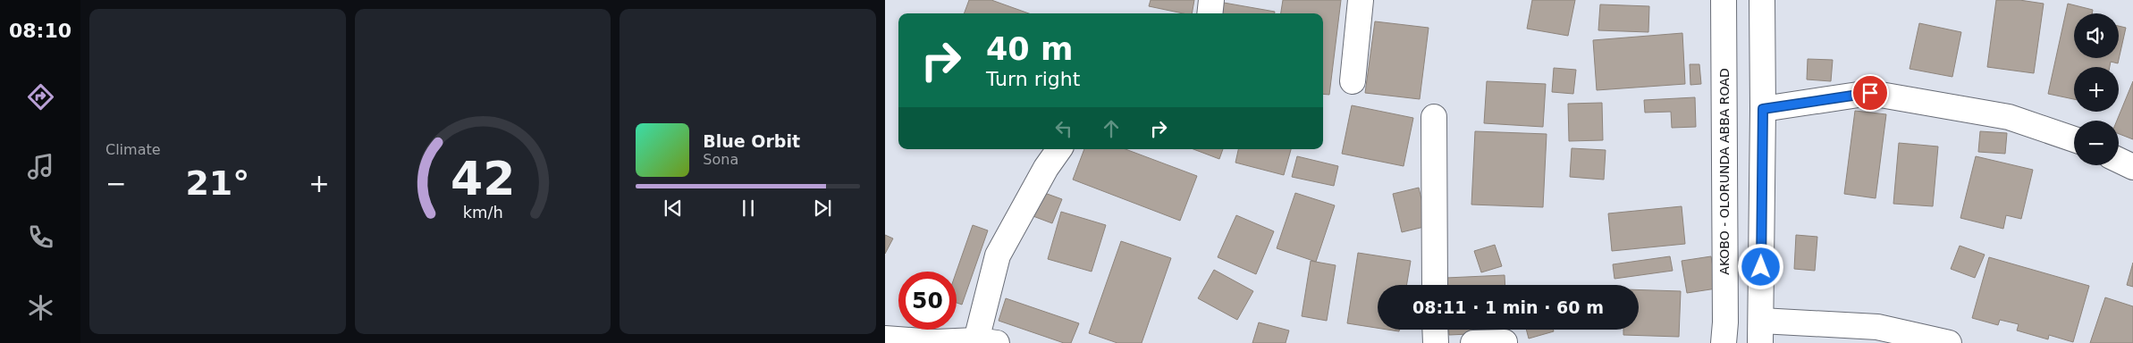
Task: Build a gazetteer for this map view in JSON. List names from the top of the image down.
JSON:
{
  "streets": {
    "street": ["AKOBO - OLORUNDA ABBA ROAD"]
  },
  "page": {
    "tabs": "08:10",
    "tile": "Climate",
    "map_buttons": ["+", "−"],
    "turn": ["40 m", "Turn right"],
    "song": ["Blue Orbit", "Sona"],
    "heat": ["−", "21°", "+"],
    "limit": "50",
    "trip": "08:11 · 1 min · 60 m",
    "gauge": ["42", "km/h"]
  }
}
